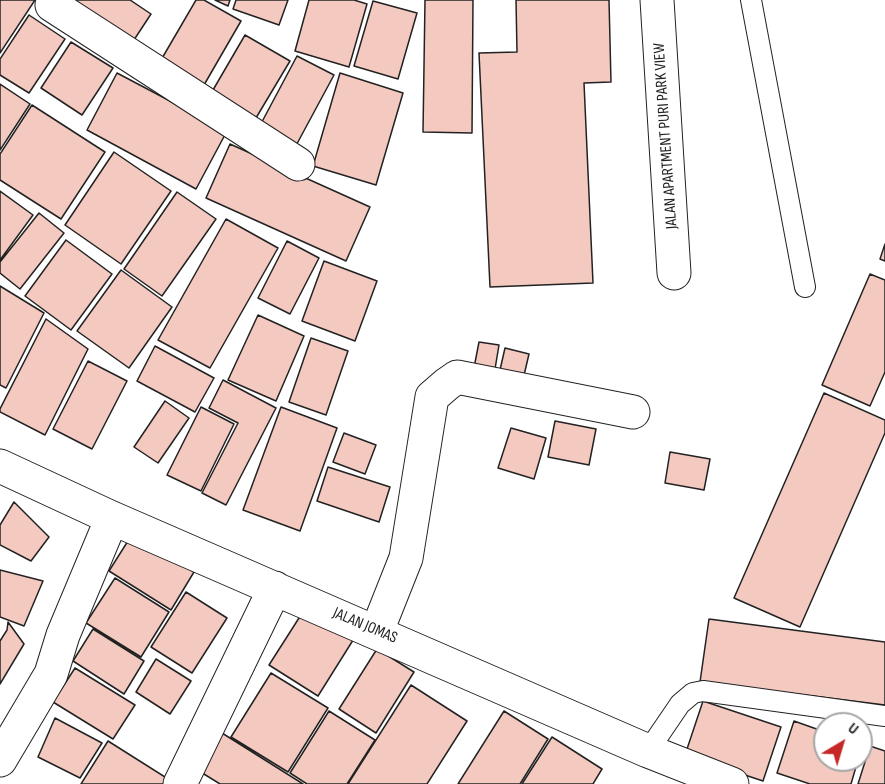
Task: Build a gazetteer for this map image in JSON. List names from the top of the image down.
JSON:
{
  "streets": {
    "street": ["JALAN APARTMENT PURI PARK VIEW", "JALAN JOMAS"]
  },
  "north": "top right"
}
